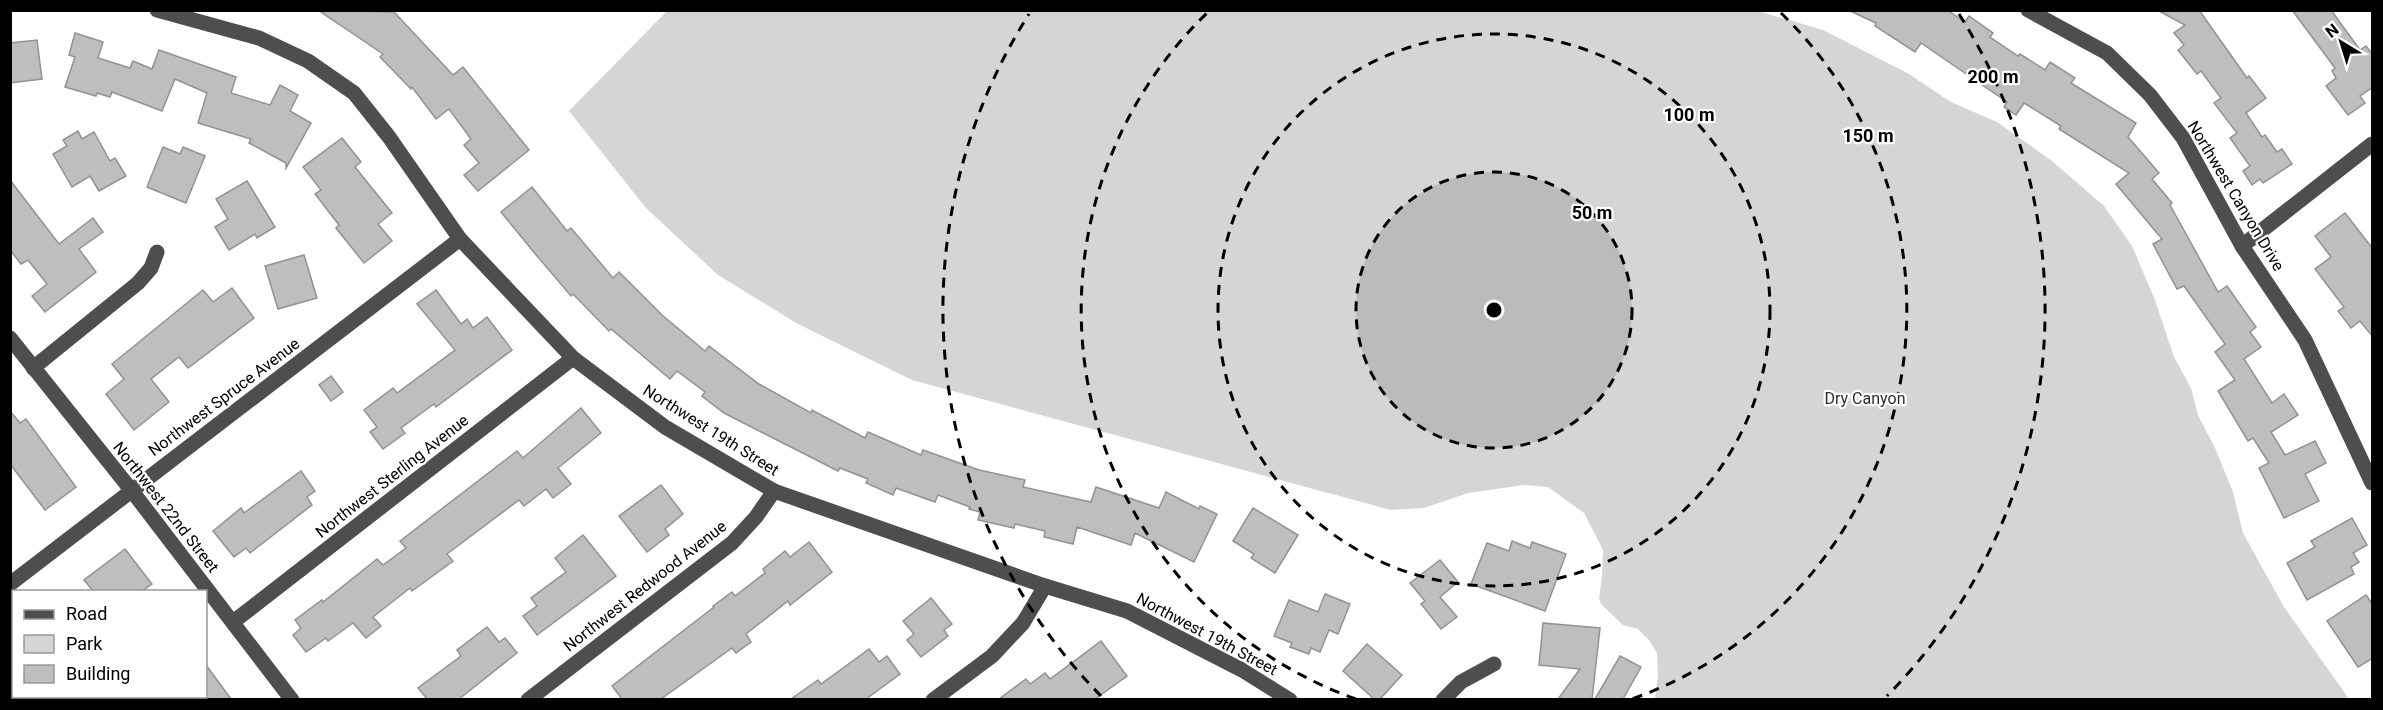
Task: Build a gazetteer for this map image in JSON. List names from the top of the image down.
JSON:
{
  "streets": {
    "street": [
      "Northwest Canyon Drive",
      "Northwest Spruce Avenue",
      "Northwest 19th Street",
      "Northwest Sterling Avenue",
      "Northwest 22nd Street",
      "Northwest Redwood Avenue"
    ]
  },
  "crossings": [
    ["Northwest Spruce Avenue", "Northwest 19th Street"],
    ["Northwest Spruce Avenue", "Northwest 22nd Street"],
    ["Northwest 19th Street", "Northwest Sterling Avenue"],
    ["Northwest 19th Street", "Northwest Redwood Avenue"],
    ["Northwest Sterling Avenue", "Northwest 22nd Street"]
  ],
  "parks": ["Dry Canyon"],
  "legend": ["Road", "Park", "Building"],
  "north": "top left",
  "rings": [
    "200 m",
    "100 m",
    "150 m",
    "50 m"
  ]
}
